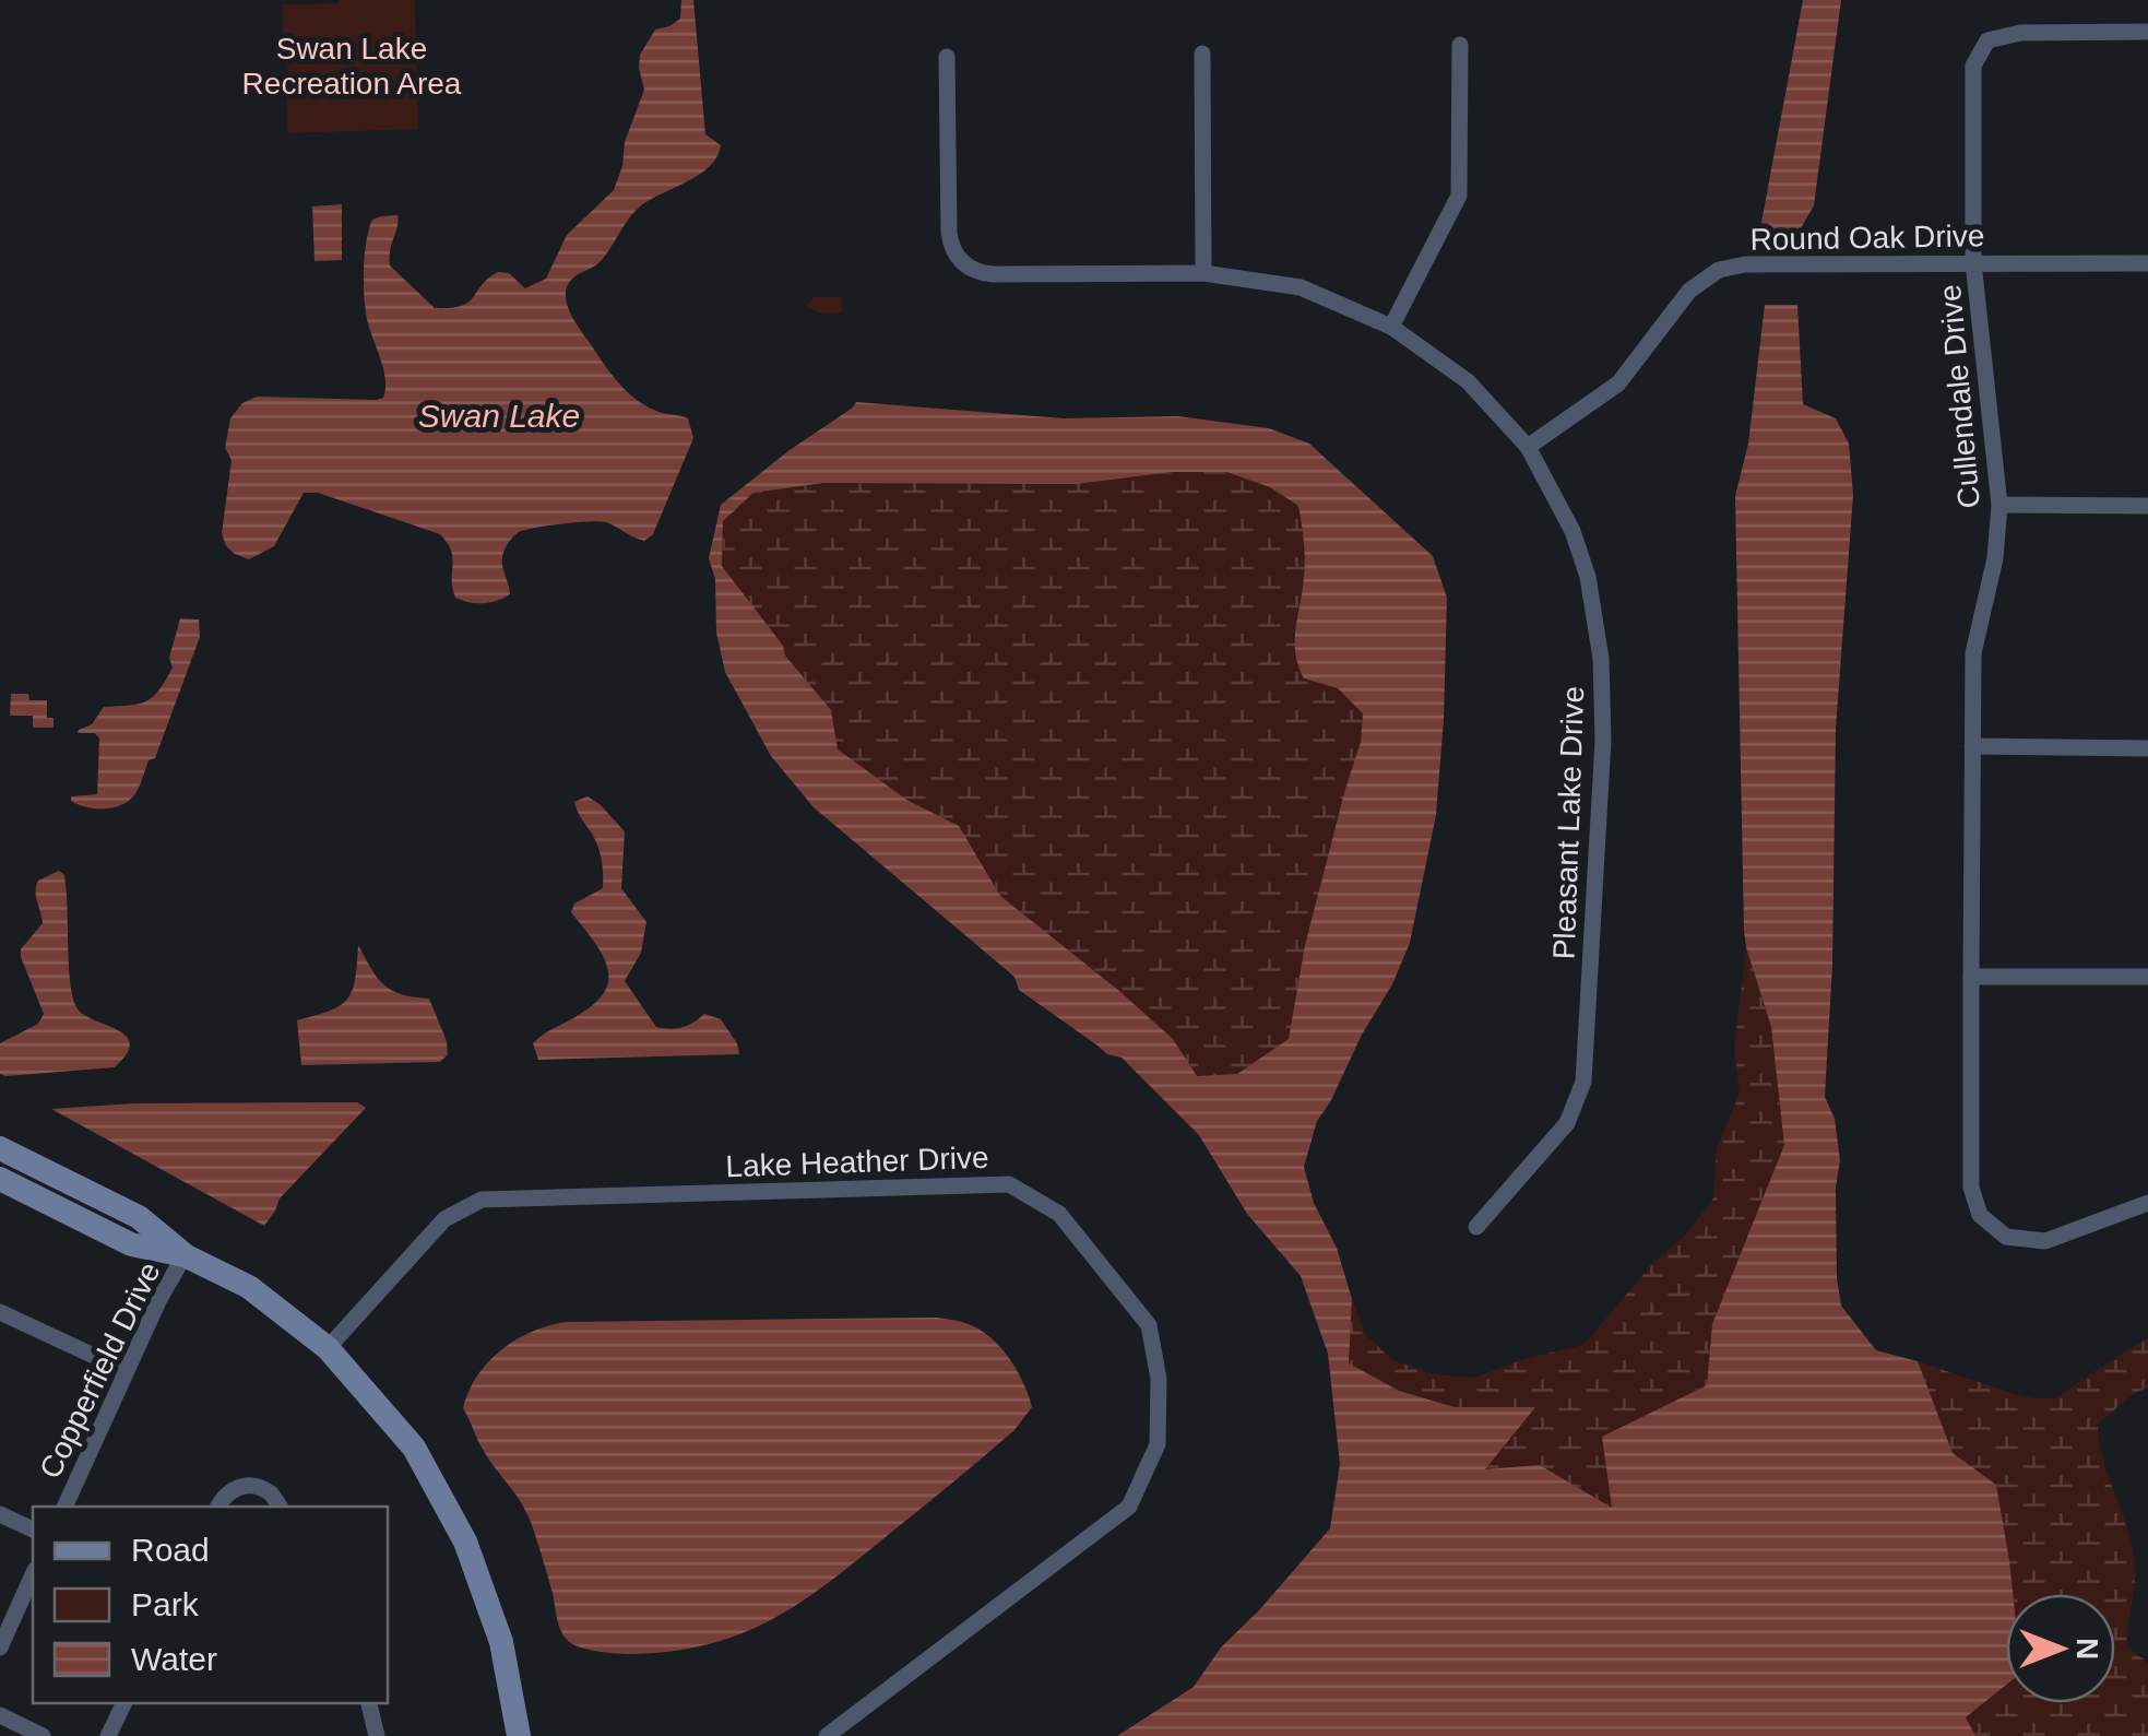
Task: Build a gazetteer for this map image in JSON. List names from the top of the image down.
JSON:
{
  "streets": {
    "street": [
      "Round Oak Drive",
      "Cullendale Drive",
      "Pleasant Lake Drive",
      "Lake Heather Drive",
      "Copperfield Drive"
    ]
  },
  "crossings": [
    ["Round Oak Drive", "Cullendale Drive"],
    ["Round Oak Drive", "Pleasant Lake Drive"]
  ],
  "water": ["Swan Lake"],
  "parks": ["Swan Lake Recreation Area"],
  "legend": ["Road", "Park", "Water"],
  "north": "right"
}
